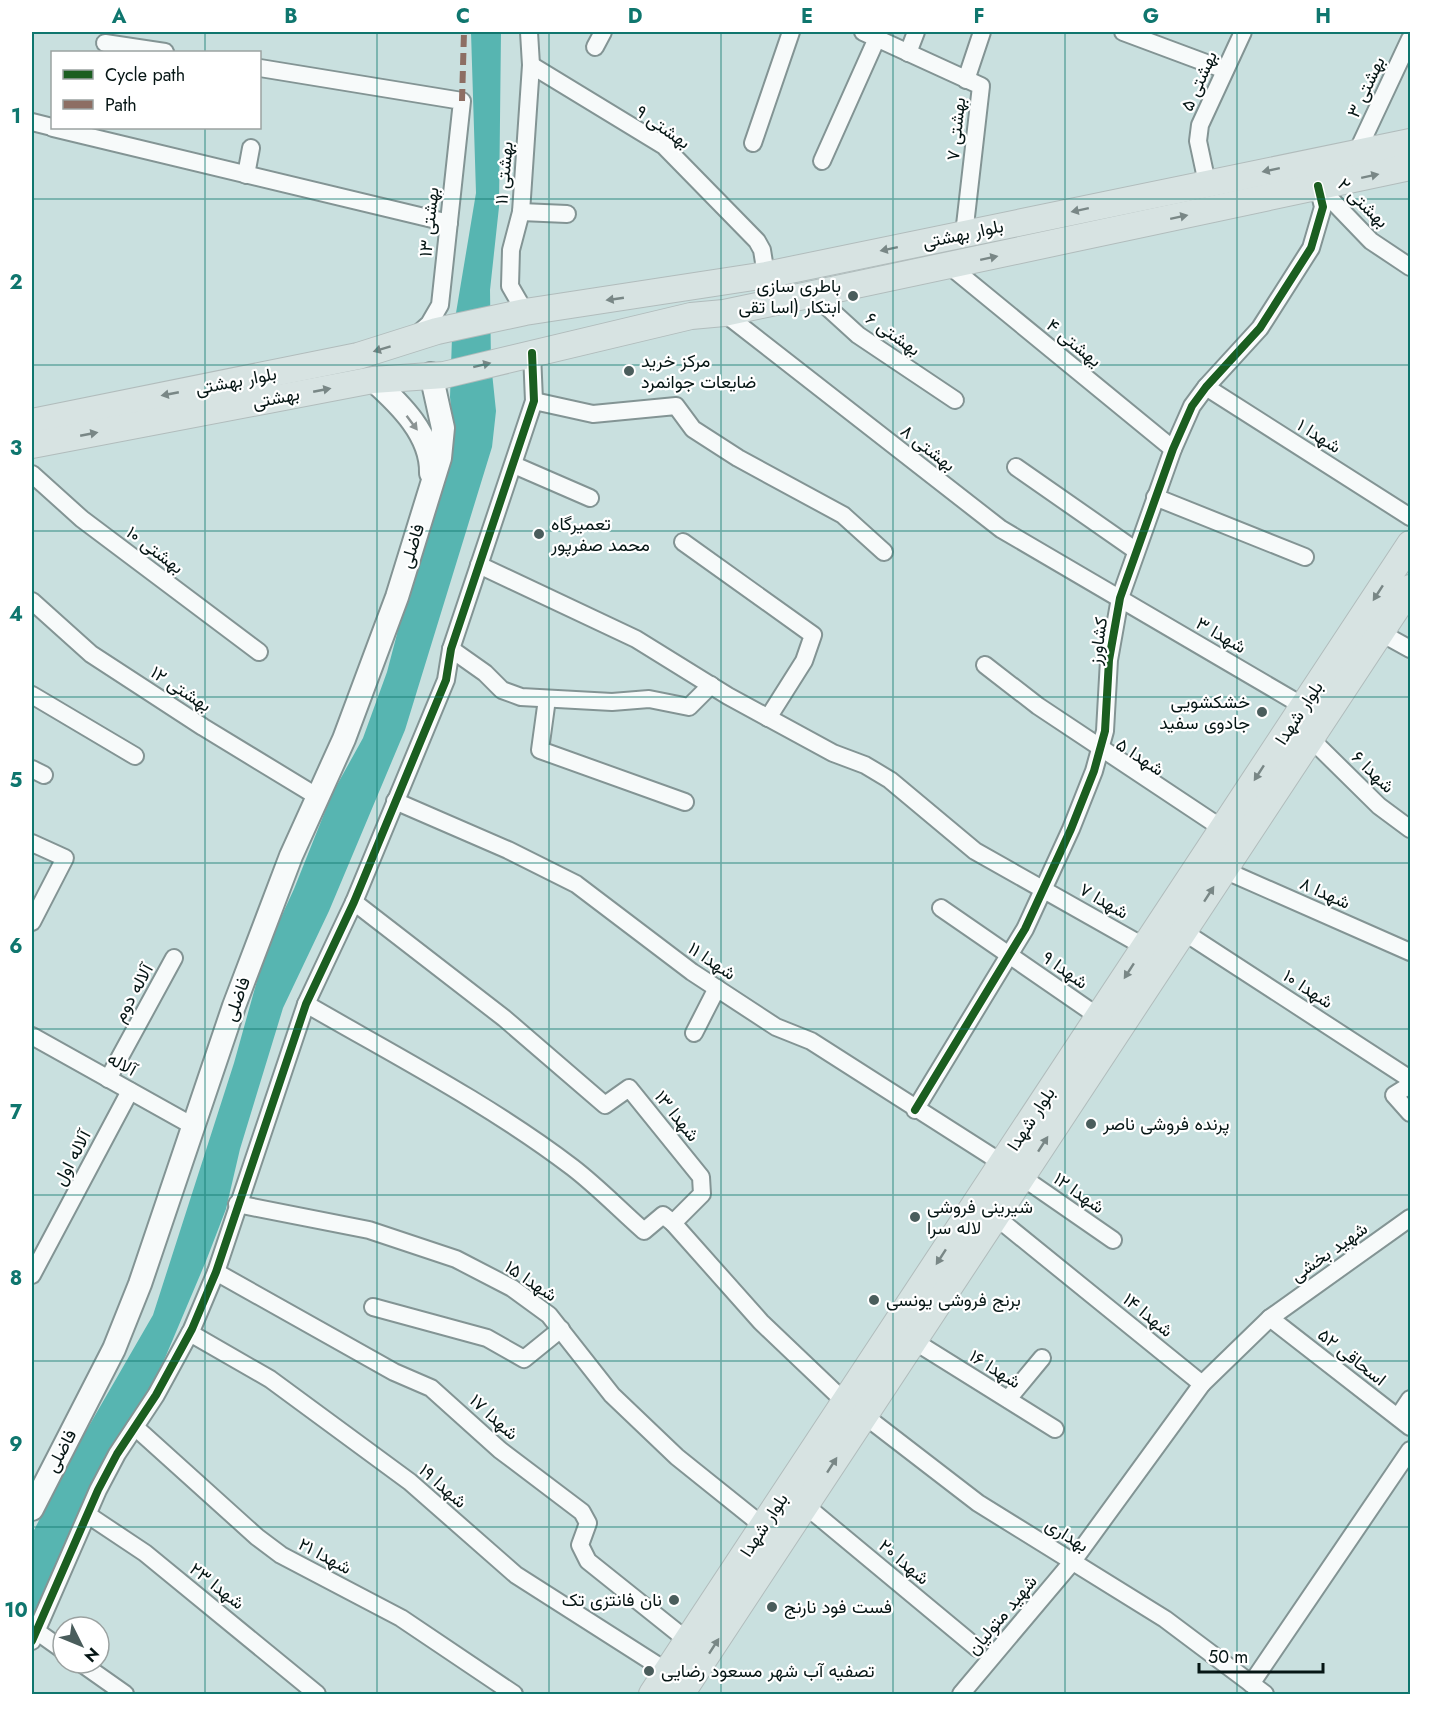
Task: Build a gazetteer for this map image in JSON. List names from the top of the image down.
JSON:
{
  "streets": {
    "main road": [
      "بلوار بهشتی",
      "بهشتی",
      "فاضلی",
      "بلوار شهدا"
    ],
    "street": [
      "بهشتی ۵",
      "بهشتی ۳",
      "بهشتی ۹",
      "بهشتی ۷",
      "بهشتی ۱۱",
      "بهشتی ۲",
      "بهشتی ۱۳",
      "بهشتی ۶",
      "یهشتی ۴",
      "شهدا ۱",
      "بهشتی ۸",
      "بهشتی ۱۰",
      "شهدا ۳",
      "کشاورز",
      "بهشتی ۱۲",
      "شهدا ۵",
      "شهدا ۶",
      "شهدا ۸",
      "شهدا ۷",
      "شهدا ۱۱",
      "شهدا ۹",
      "شهدا ۱۰",
      "آلاله دوم",
      "آلاله",
      "شهدا ۱۳",
      "آلاله اول",
      "شهدا ۱۲",
      "شهید بخشی",
      "شهدا ۱۵",
      "شهدا ۱۴",
      "اسحاقی ۵۲",
      "شهدا ۱۶",
      "شهدا ۱۷",
      "شهدا ۱۹",
      "بهداری",
      "شهدا ۲۱",
      "شهدا ۲۰",
      "شهدا ۲۳",
      "شهید متولیان"
    ]
  },
  "crossings": [
    ["بهشتی ۵", "بلوار بهشتی"],
    ["بهشتی ۳", "بلوار بهشتی"],
    ["بهشتی ۹", "بهشتی ۱۱"],
    ["بهشتی ۹", "بلوار بهشتی"],
    ["بهشتی ۷", "بلوار بهشتی"],
    ["بهشتی ۱۱", "بلوار بهشتی"],
    ["بهشتی ۲", "بلوار بهشتی"],
    ["بهشتی ۲", "کشاورز"],
    ["بهشتی ۱۳", "بلوار بهشتی"],
    ["بلوار بهشتی", "بهشتی ۶"],
    ["بلوار بهشتی", "یهشتی ۴"],
    ["بلوار بهشتی", "بهشتی"],
    ["بلوار بهشتی", "بهشتی ۸"],
    ["بلوار بهشتی", "کشاورز"],
    ["یهشتی ۴", "کشاورز"],
    ["بهشتی", "فاضلی"],
    ["شهدا ۱", "کشاورز"],
    ["بهشتی ۸", "شهدا ۳"],
    ["بهشتی ۸", "کشاورز"],
    ["فاضلی", "بهشتی ۱۲"],
    ["فاضلی", "آلاله"],
    ["شهدا ۳", "کشاورز"],
    ["شهدا ۳", "بلوار شهدا"],
    ["کشاورز", "شهدا ۵"],
    ["کشاورز", "شهدا ۷"],
    ["کشاورز", "شهدا ۱۱"],
    ["کشاورز", "شهدا ۹"],
    ["بلوار شهدا", "شهدا ۵"],
    ["بلوار شهدا", "شهدا ۶"],
    ["بلوار شهدا", "شهدا ۸"],
    ["بلوار شهدا", "شهدا ۷"],
    ["بلوار شهدا", "شهدا ۱۱"],
    ["بلوار شهدا", "شهدا ۹"],
    ["بلوار شهدا", "شهدا ۱۰"],
    ["بلوار شهدا", "شهدا ۱۲"],
    ["بلوار شهدا", "شهدا ۱۵"],
    ["بلوار شهدا", "شهدا ۱۴"],
    ["بلوار شهدا", "شهدا ۱۶"],
    ["بلوار شهدا", "شهدا ۱۷"],
    ["بلوار شهدا", "شهدا ۱۹"],
    ["بلوار شهدا", "بهداری"],
    ["بلوار شهدا", "شهدا ۲۰"],
    ["شهدا ۱۱", "شهدا ۱۲"],
    ["آلاله دوم", "آلاله"],
    ["آلاله", "آلاله اول"],
    ["شهید بخشی", "اسحاقی ۵۲"],
    ["شهدا ۱۴", "شهید متولیان"],
    ["بهداری", "شهید متولیان"]
  ],
  "one_way": ["بهشتی"],
  "places": [
    "باطری سازی ابتکار (اسا تقی",
    "مرکز خرید ضایعات جوانمرد",
    "تعمیرگاه محمد صفرپور",
    "خشکشویی جادوی سفید",
    "پرنده فروشی ناصر",
    "شیرینی فروشی لاله سرا",
    "برنج فروشی یونسی",
    "نان فانتزی تک",
    "فست فود نارنج",
    "تصفیه آب شهر مسعود رضایی"
  ],
  "legend": ["Cycle path", "Path"],
  "scale_bar": "50 m",
  "north": "bottom right",
  "grid": {
    "columns": [
      "A",
      "B",
      "C",
      "D",
      "E",
      "F",
      "G",
      "H"
    ],
    "rows": [
      "1",
      "2",
      "3",
      "4",
      "5",
      "6",
      "7",
      "8",
      "9",
      "10"
    ]
  }
}
